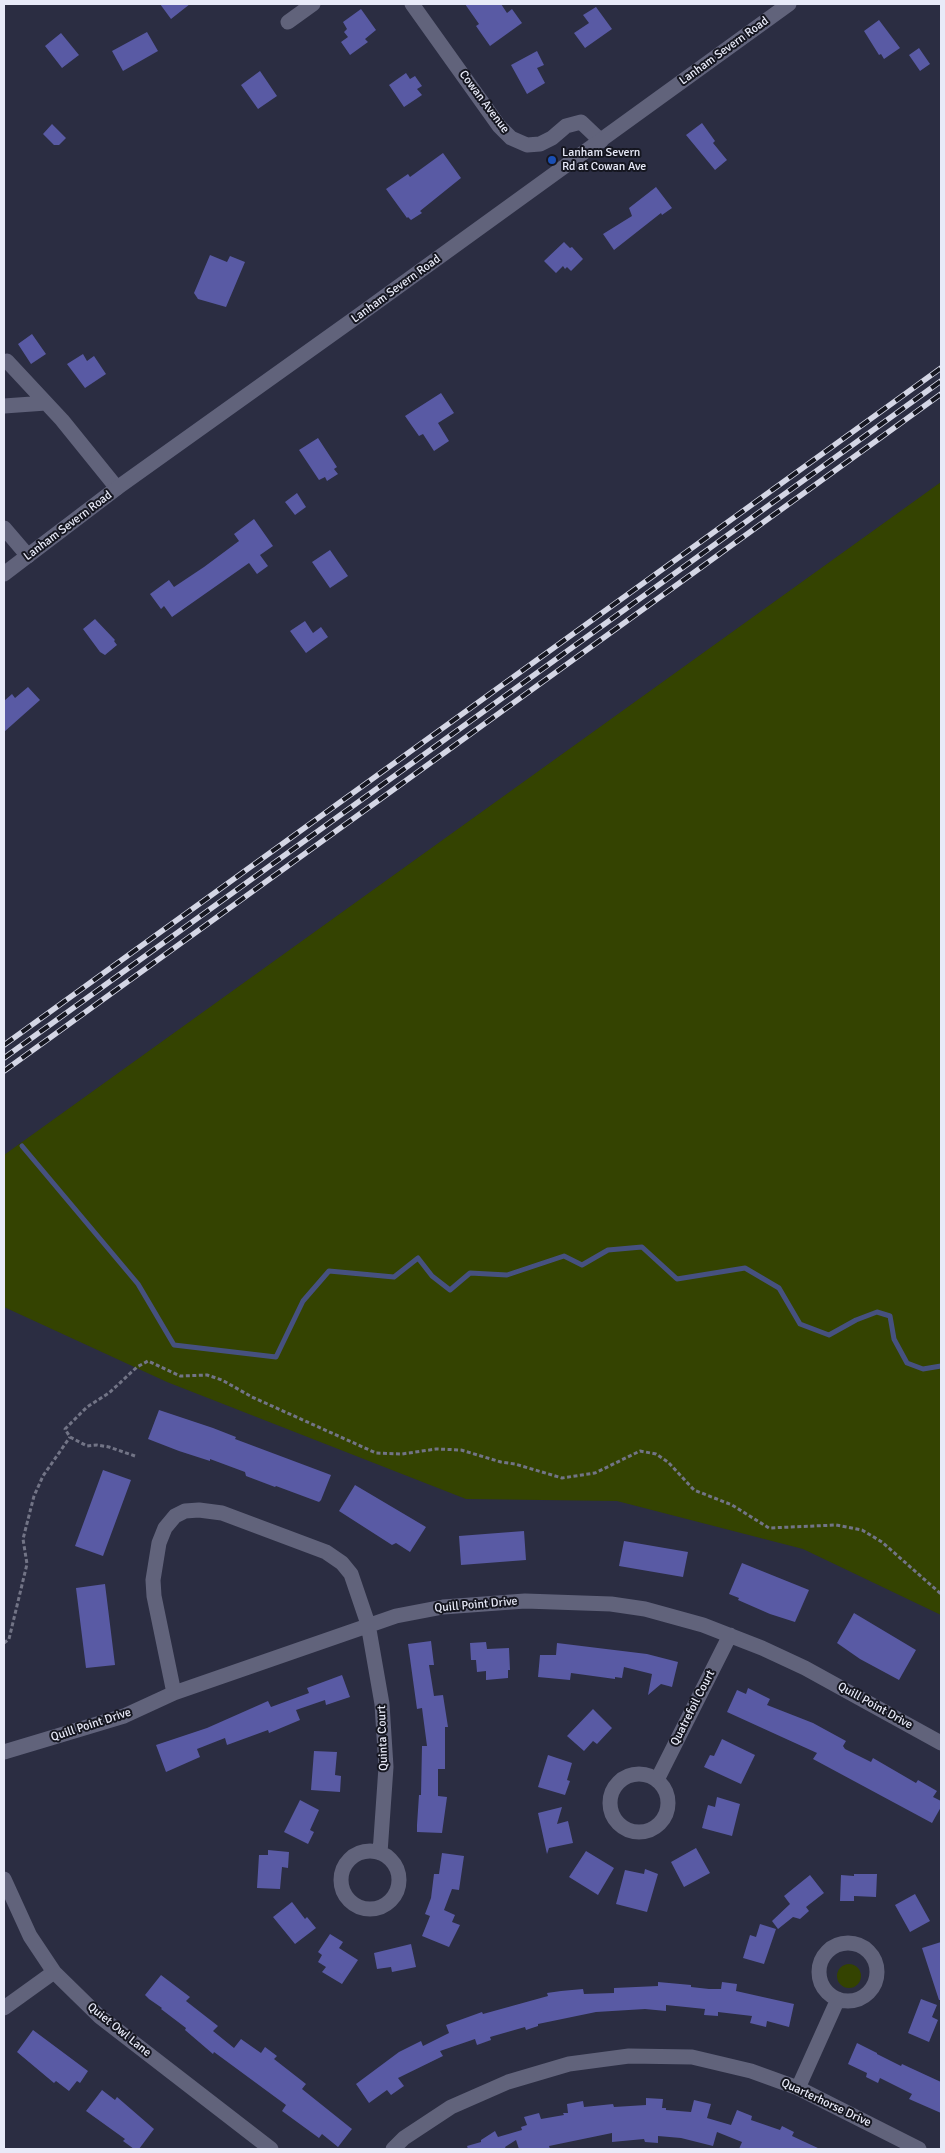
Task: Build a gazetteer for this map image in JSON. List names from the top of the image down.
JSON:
{
  "streets": {
    "street": [
      "Lanham Severn Road",
      "Cowan Avenue",
      "Quill Point Drive",
      "Quatrefoil Court",
      "Quinta Court",
      "Quiet Owl Lane",
      "Quarterhorse Drive"
    ]
  },
  "crossings": [
    ["Lanham Severn Road", "Cowan Avenue"],
    ["Quill Point Drive", "Quatrefoil Court"],
    ["Quill Point Drive", "Quinta Court"]
  ],
  "places": ["Lanham Severn Rd at Cowan Ave"]
}
